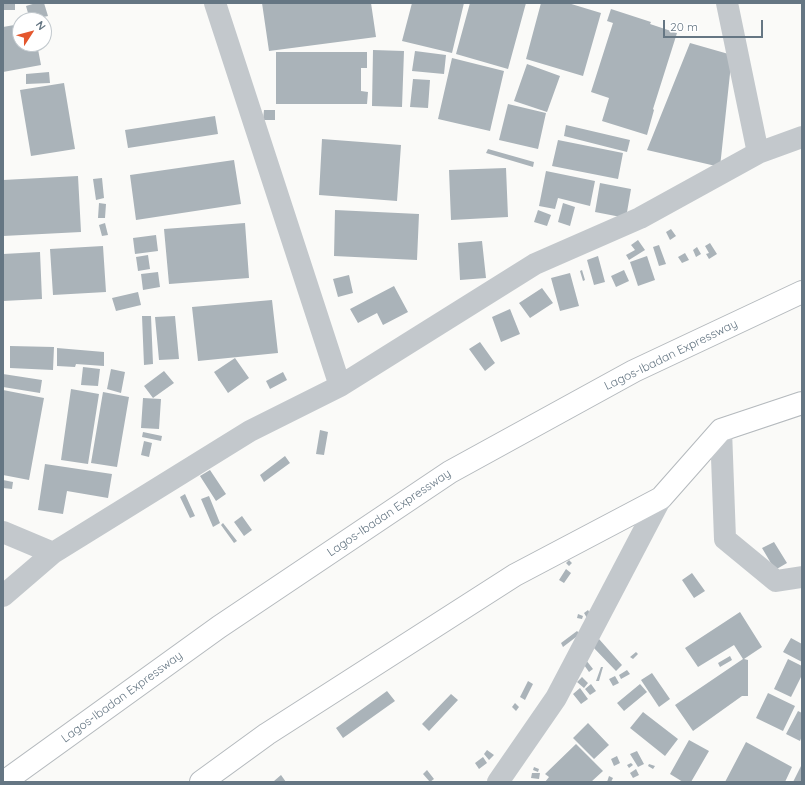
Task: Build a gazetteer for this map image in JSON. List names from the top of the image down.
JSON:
{
  "streets": {
    "highway": ["Lagos-Ibadan Expressway"]
  },
  "scale_bar": "20 m",
  "north": "top right"
}
